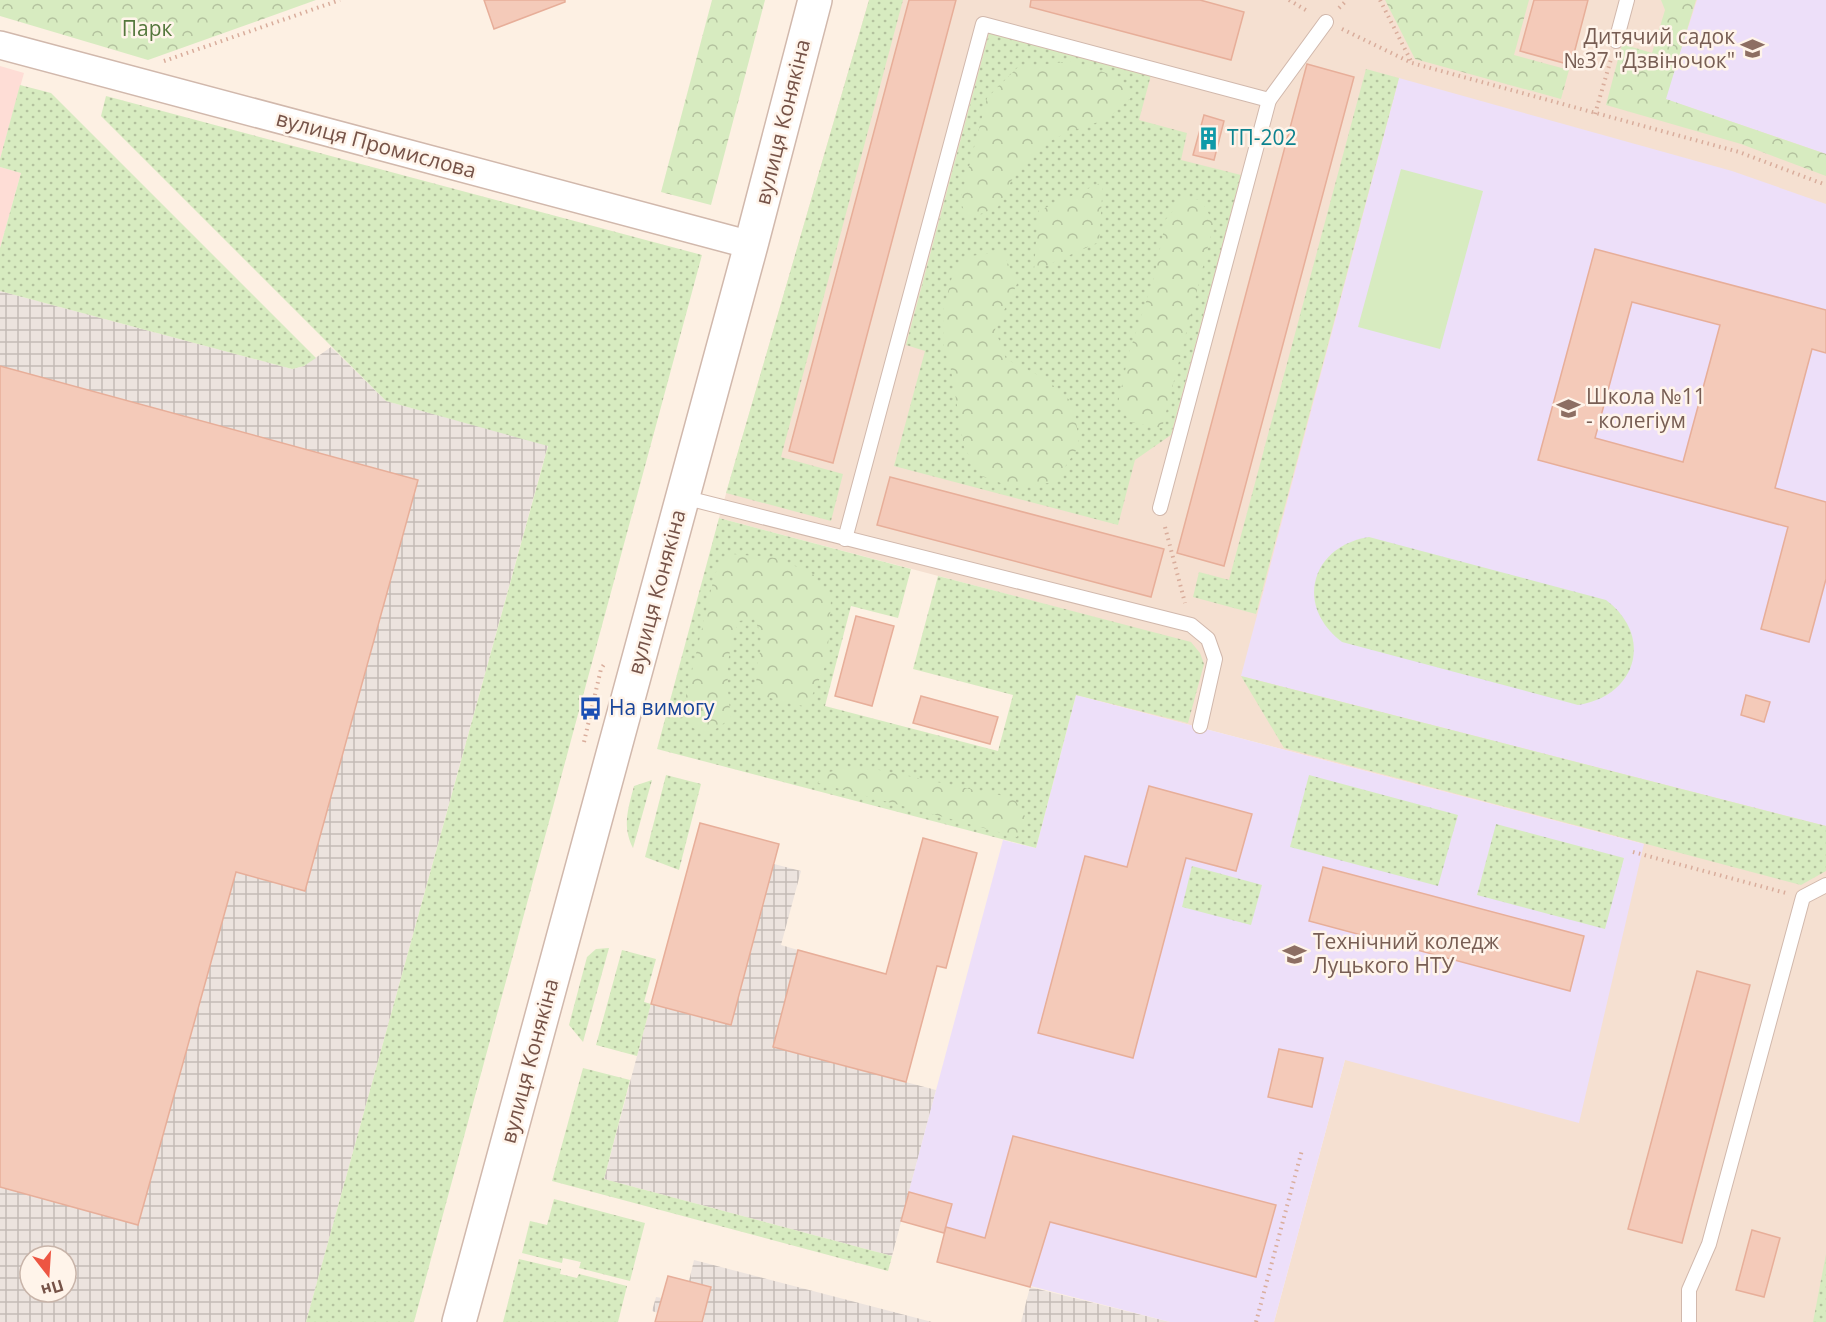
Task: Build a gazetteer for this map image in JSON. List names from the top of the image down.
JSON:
{
  "streets": {
    "street": ["вулиця Конякіна", "вулиця Промислова"]
  },
  "crossings": [
    ["вулиця Конякіна", "вулиця Промислова"]
  ],
  "parks": ["Парк"],
  "places": {
    "school or university": ["Дитячий садок №37 \"Дзвіночок\"", "Школа №11 - колегіум", "Технічний коледж Луцького НТУ"],
    "building": ["ТП-202"],
    "bus stop": ["На вимогу"]
  },
  "north": "bottom"
}
